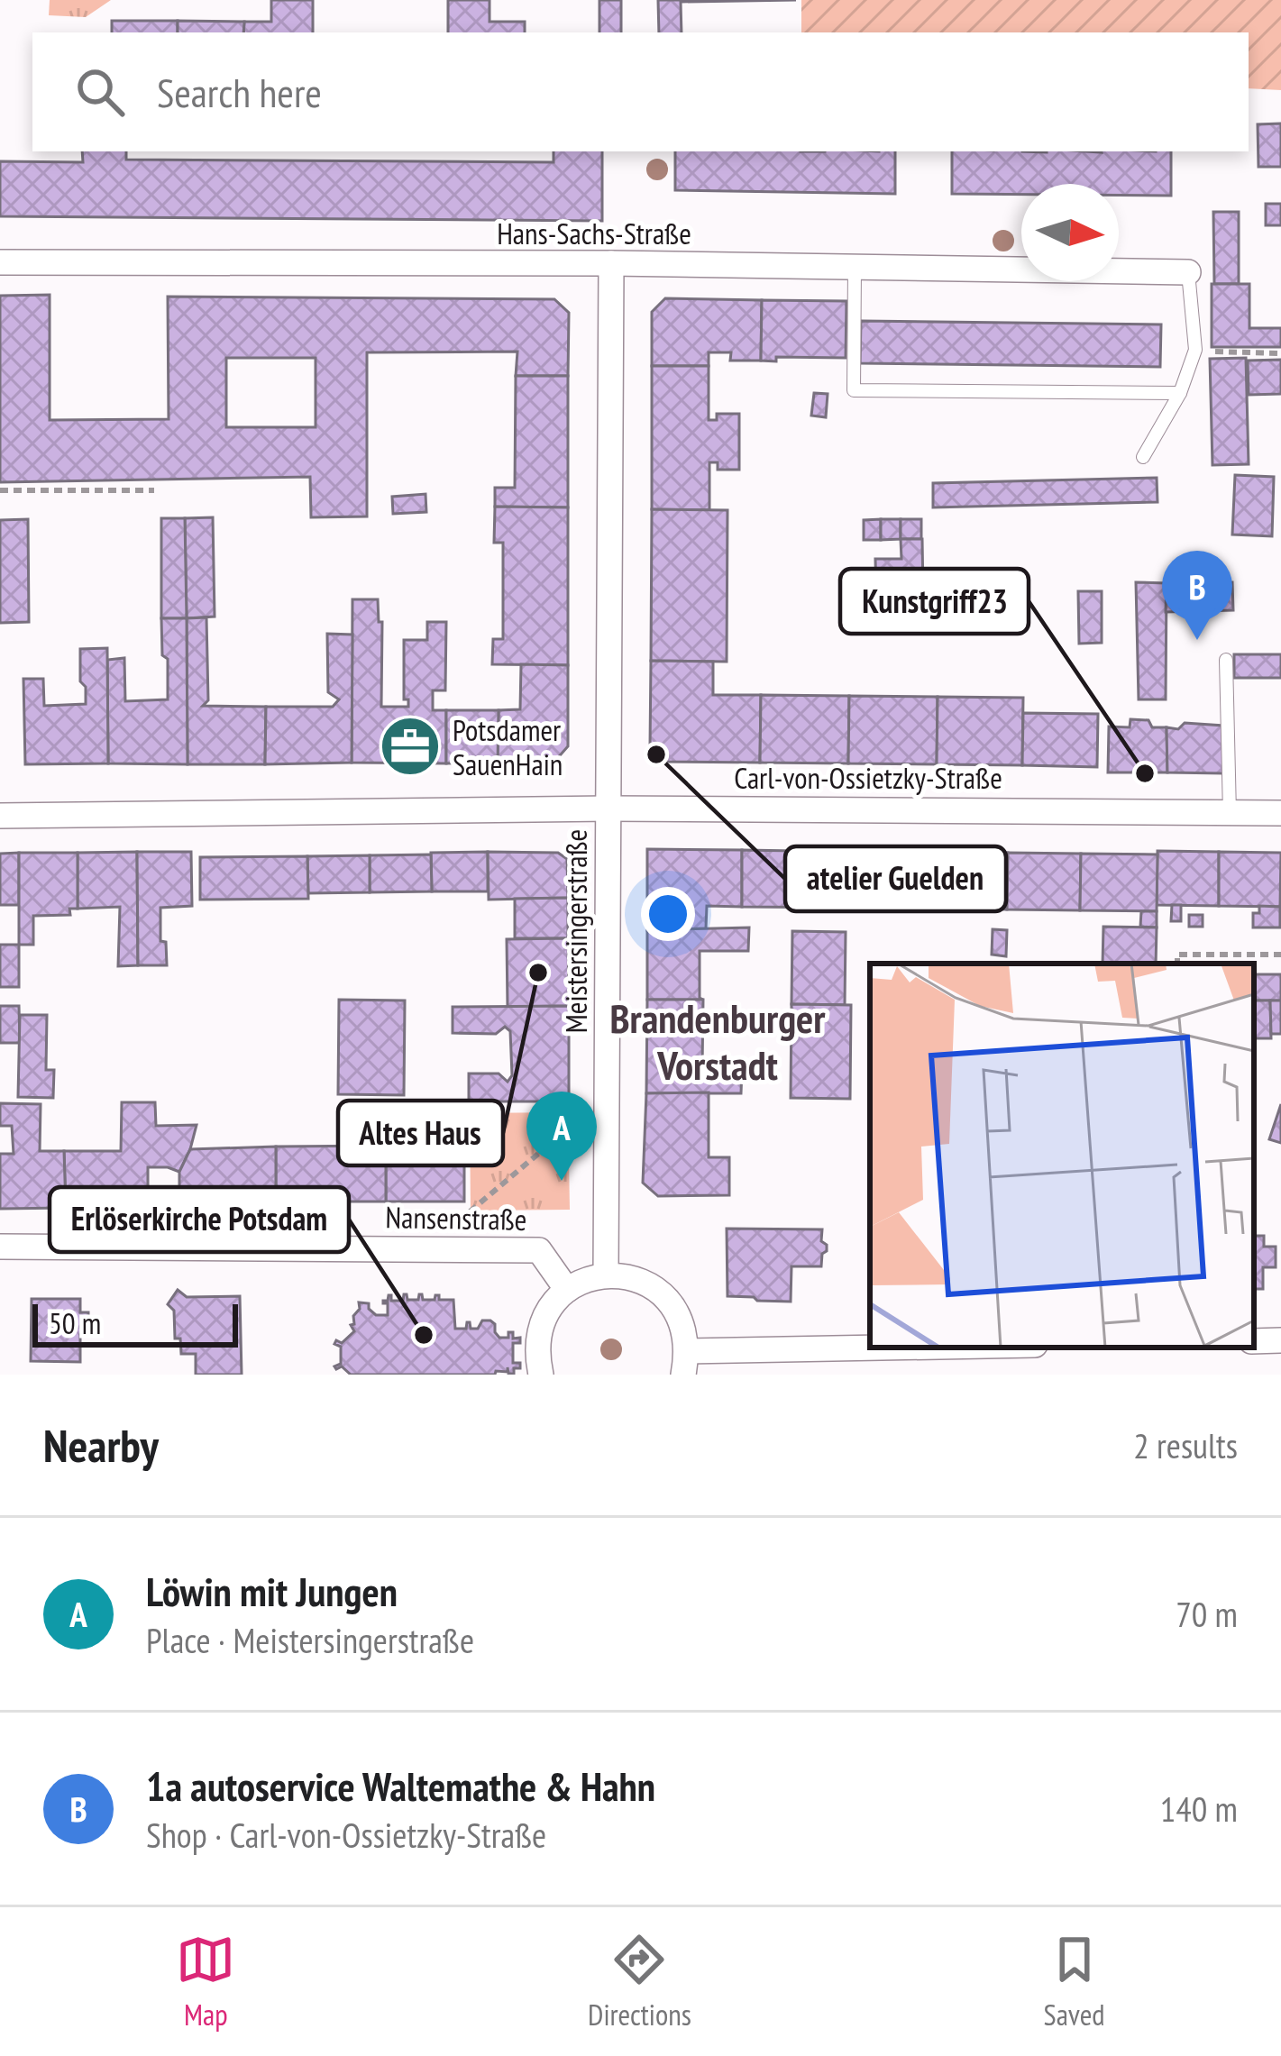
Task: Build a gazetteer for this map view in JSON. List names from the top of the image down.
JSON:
{
  "streets": {
    "street": [
      "Hans-Sachs-Straße",
      "Carl-von-Ossietzky-Straße",
      "Meistersingerstraße",
      "Nansenstraße"
    ]
  },
  "crossings": [
    ["Hans-Sachs-Straße", "Meistersingerstraße"],
    ["Carl-von-Ossietzky-Straße", "Meistersingerstraße"]
  ],
  "districts": ["Brandenburger Vorstadt"],
  "places": {
    "office": ["Potsdamer SauenHain"],
    "other": [
      "atelier Guelden",
      "Kunstgriff23",
      "Altes Haus",
      "Erlöserkirche Potsdam"
    ]
  },
  "scale_bar": "50 m",
  "north": "right",
  "page": {
    "search": "Search here",
    "pins": ["B", "A"],
    "scale": "50 m",
    "heading": ["Nearby", "2 results"],
    "list": [
      {
        "mark": "A",
        "name": "Löwin mit Jungen",
        "note": "Place · Meistersingerstraße",
        "value": "70 m"
      },
      {
        "mark": "B",
        "name": "1a autoservice Waltemathe & Hahn",
        "note": "Shop · Carl-von-Ossietzky-Straße",
        "value": "140 m"
      }
    ],
    "nav": ["Map", "Directions", "Saved"]
  }
}
